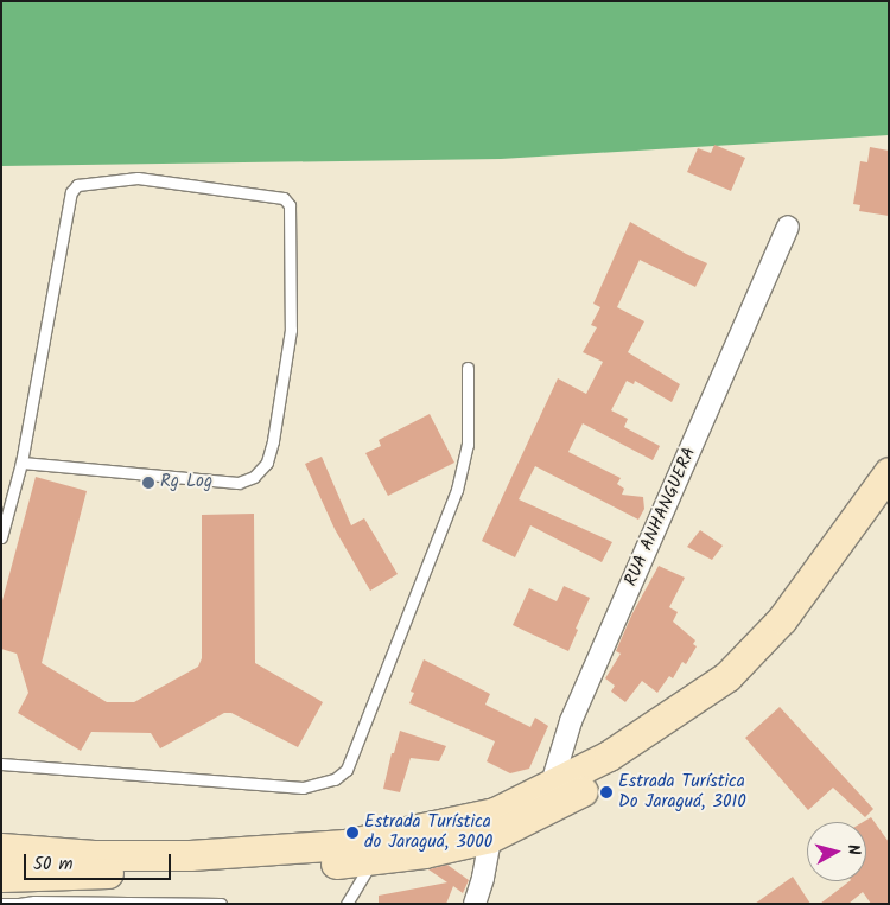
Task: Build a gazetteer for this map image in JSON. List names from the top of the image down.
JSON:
{
  "streets": {
    "street": ["RUA ANHANGUERA"]
  },
  "places": ["Rg Log", "Estrada Turística Do Jaraguá, 3010", "Estrada Turística do Jaraguá, 3000"],
  "scale_bar": "50 m",
  "north": "right"
}
